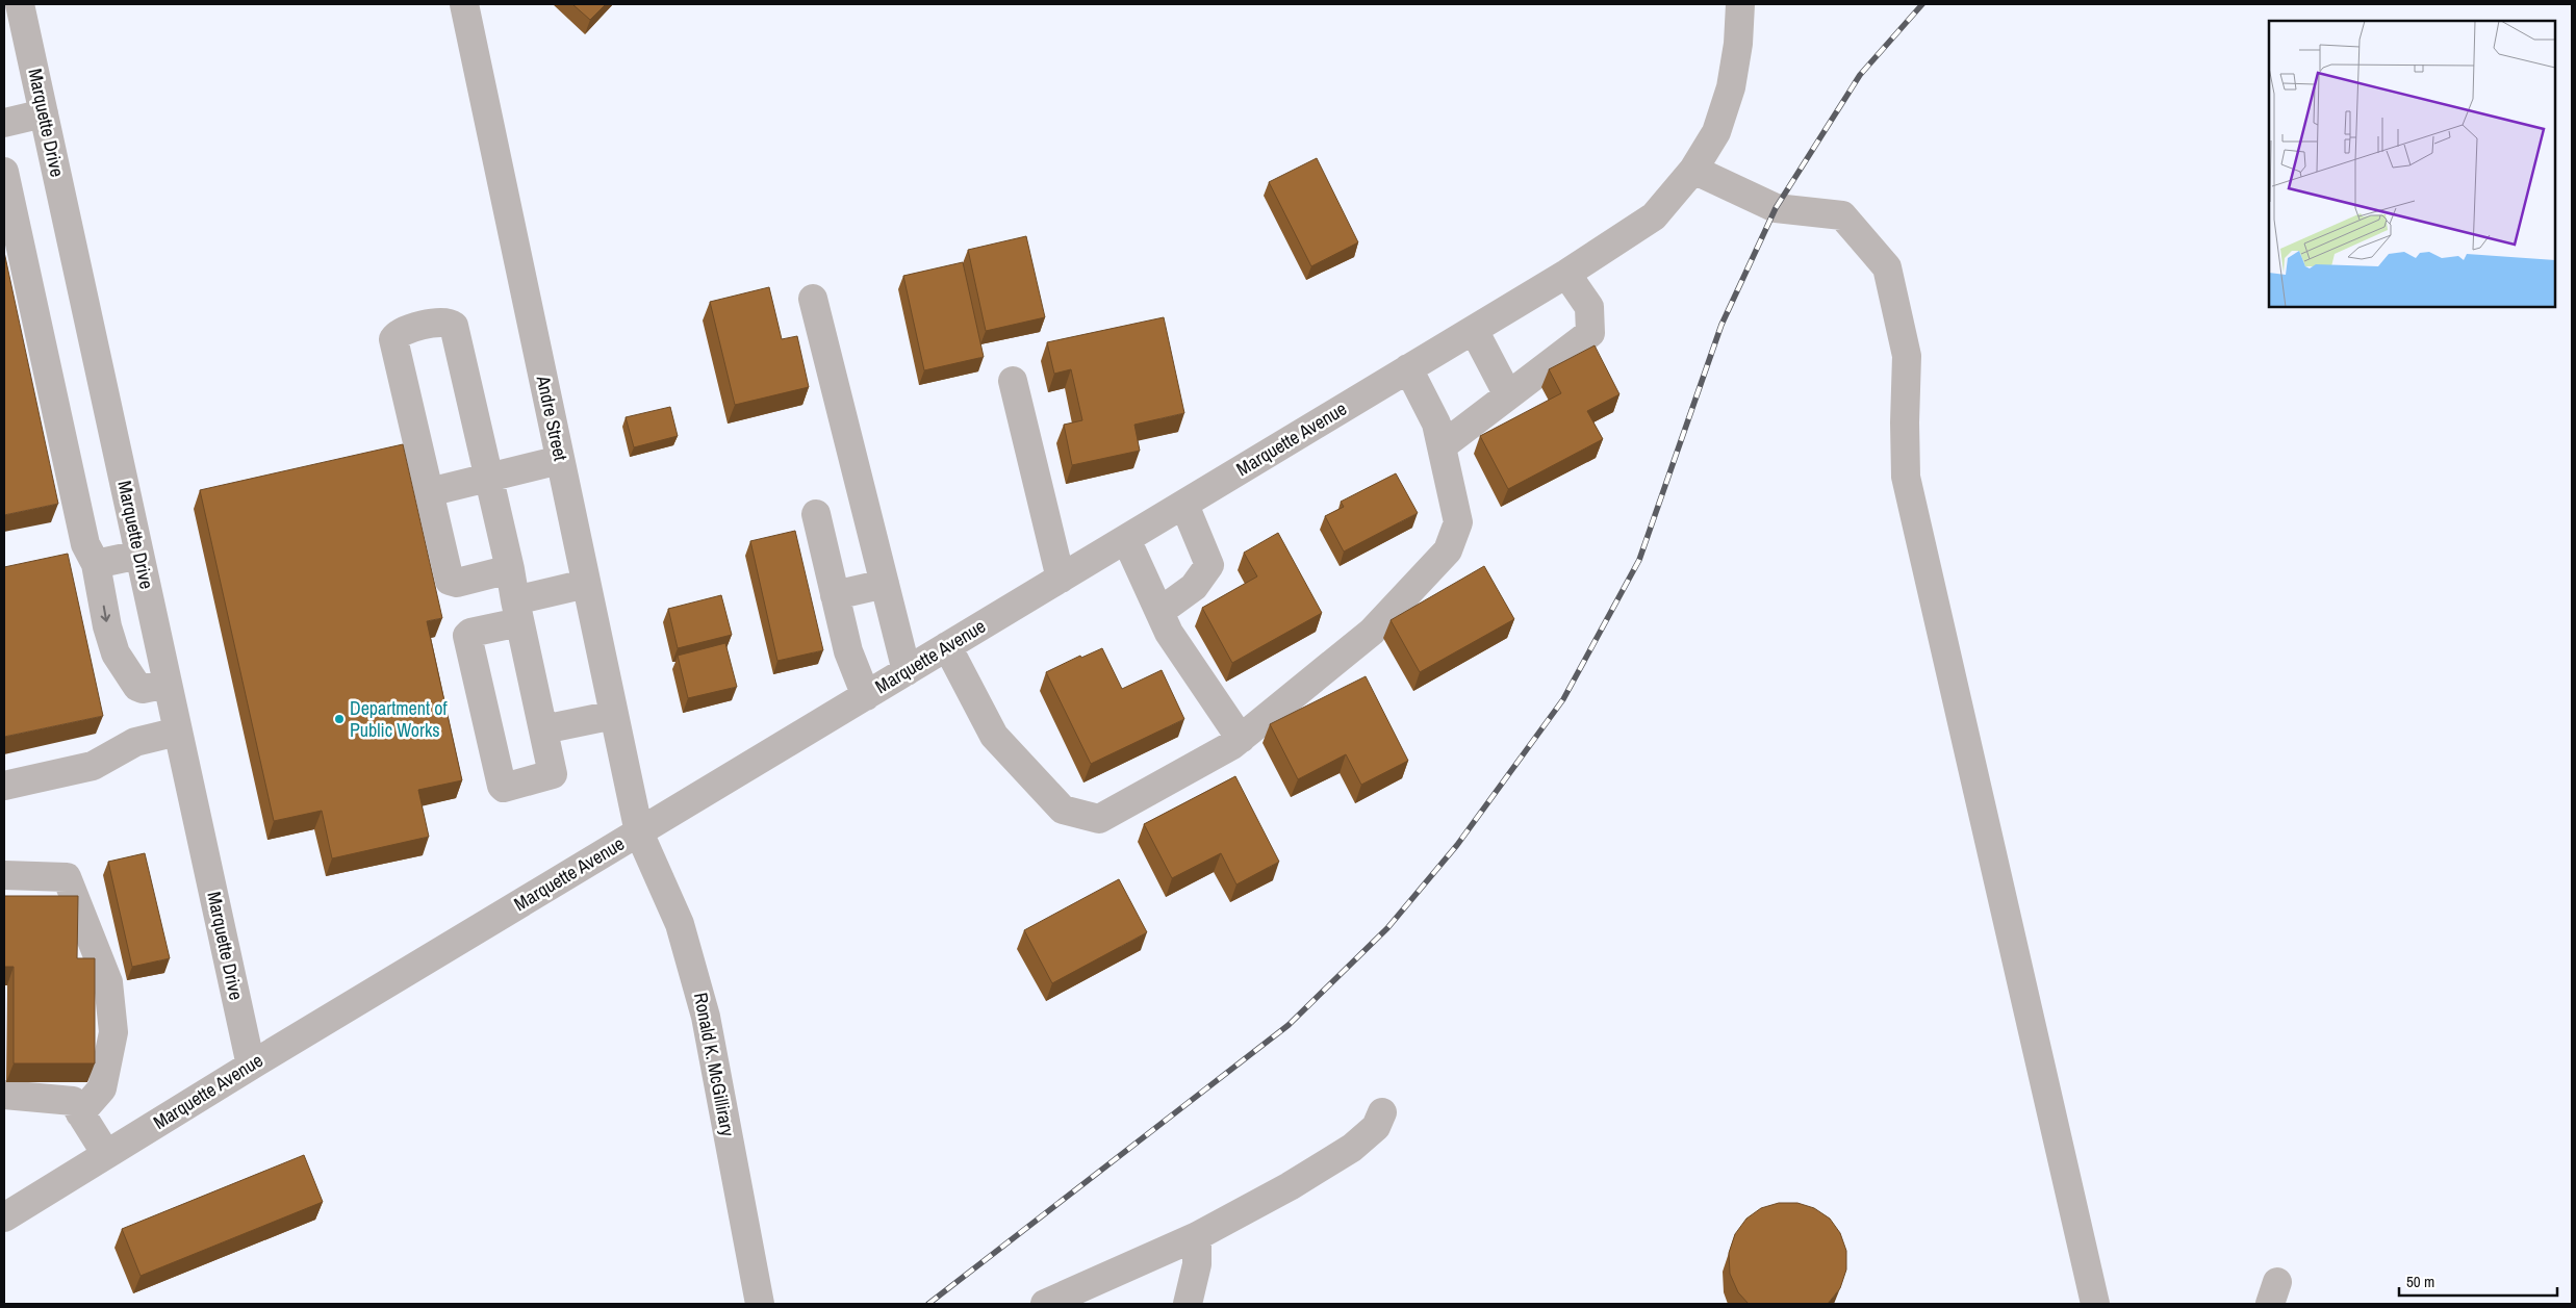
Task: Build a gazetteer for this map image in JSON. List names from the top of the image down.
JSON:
{
  "streets": {
    "street": [
      "Marquette Drive",
      "Andre Street",
      "Marquette Avenue",
      "Ronald K. McGillirary"
    ]
  },
  "crossings": [
    ["Marquette Drive", "Marquette Avenue"],
    ["Andre Street", "Marquette Avenue"],
    ["Andre Street", "Ronald K. McGillirary"],
    ["Marquette Avenue", "Ronald K. McGillirary"]
  ],
  "places": ["Department of Public Works"],
  "scale_bar": "50 m"
}
